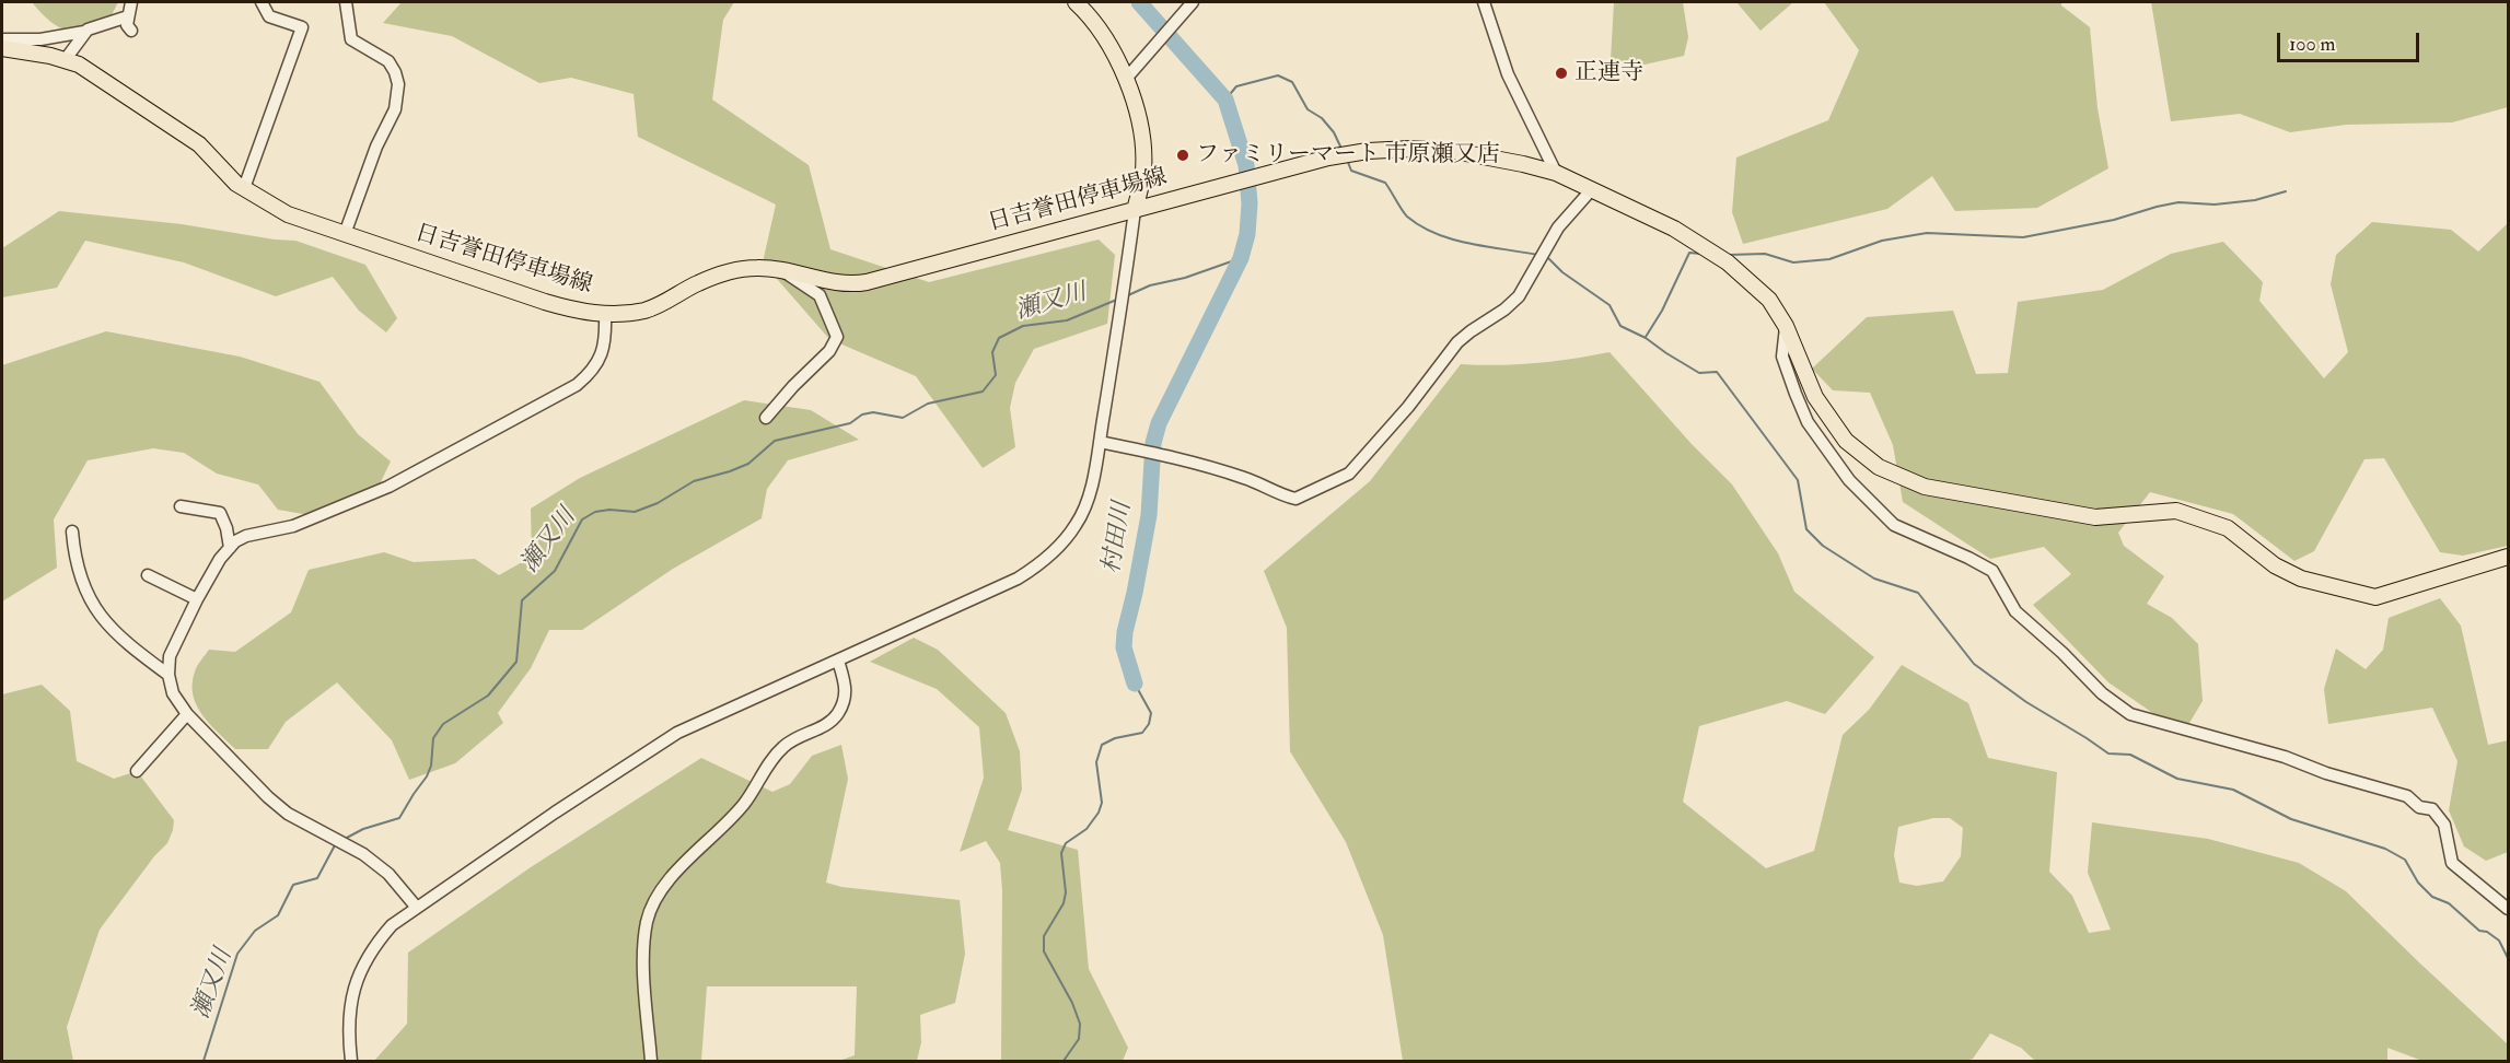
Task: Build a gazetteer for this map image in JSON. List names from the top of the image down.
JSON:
{
  "streets": {
    "main road": ["日吉誉田停車場線"]
  },
  "water": ["瀬又川", "村田川"],
  "places": ["正連寺", "ファミリーマート 市原瀬又店"],
  "scale_bar": "100 m"
}
